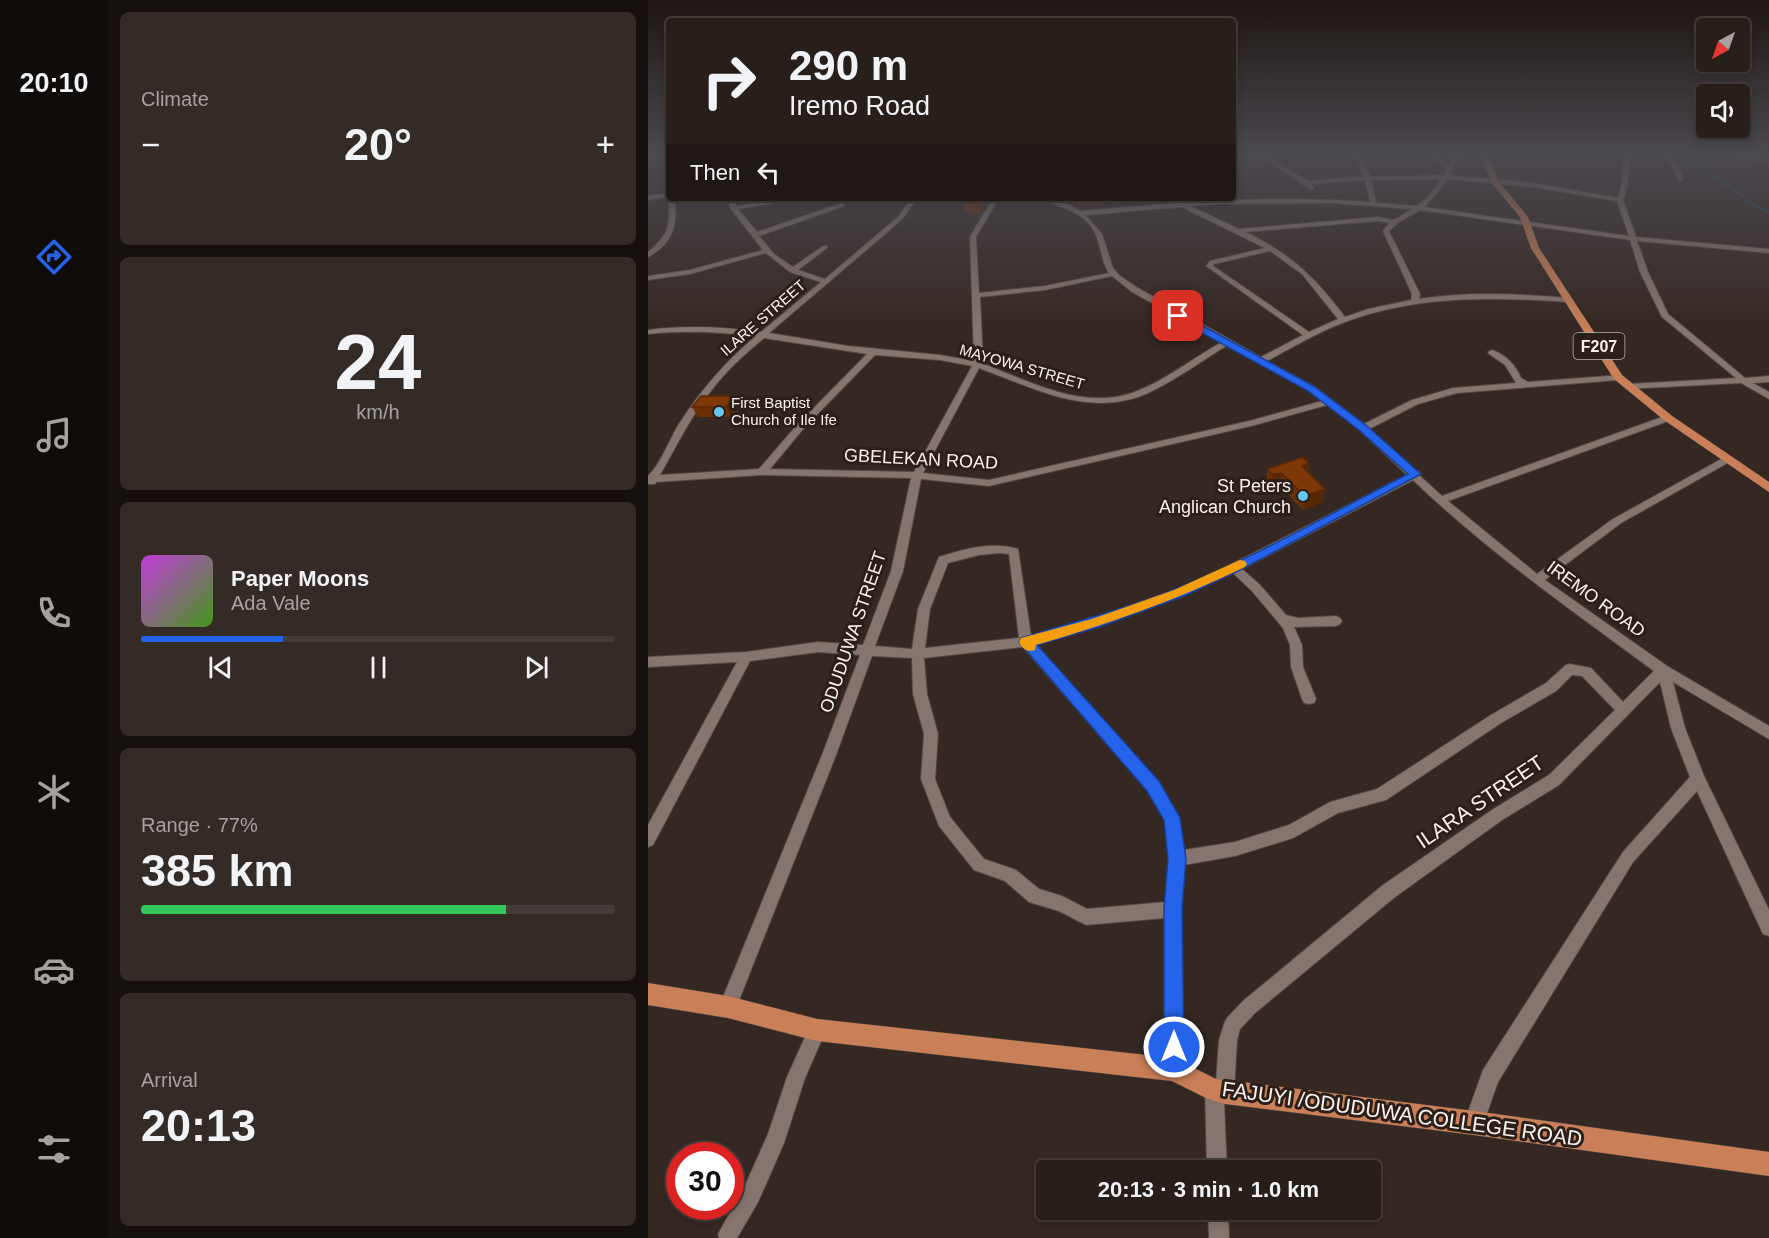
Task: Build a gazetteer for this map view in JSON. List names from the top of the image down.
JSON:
{
  "streets": {
    "main road": ["F207", "FAJUYI /ODUDUWA COLLEGE ROAD"],
    "street": [
      "ILARE STREET",
      "MAYOWA STREET",
      "GBELEKAN ROAD",
      "IREMO ROAD",
      "ODUDUWA STREET",
      "ILARA STREET"
    ]
  },
  "crossings": [
    ["ILARE STREET", "MAYOWA STREET"],
    ["ILARE STREET", "GBELEKAN ROAD"],
    ["MAYOWA STREET", "IREMO ROAD"],
    ["MAYOWA STREET", "ODUDUWA STREET"],
    ["GBELEKAN ROAD", "IREMO ROAD"],
    ["GBELEKAN ROAD", "ODUDUWA STREET"],
    ["IREMO ROAD", "ILARA STREET"],
    ["ODUDUWA STREET", "FAJUYI /ODUDUWA COLLEGE ROAD"],
    ["ILARA STREET", "FAJUYI /ODUDUWA COLLEGE ROAD"]
  ],
  "places": ["First Baptist Church of Ile Ife", "St Peters Anglican Church"],
  "north": "bottom left",
  "page": {
    "tabs": "20:10",
    "tile": [
      "Climate",
      ["24", "km/h"],
      ["Range · 77%", "385 km"],
      ["Arrival", "20:13"]
    ],
    "turn": ["290 m", "Iremo Road"],
    "heat": ["−", "20°", "+"],
    "then": "Then",
    "song": ["Paper Moons", "Ada Vale"],
    "limit": "30",
    "trip": "20:13 · 3 min · 1.0 km"
  }
}
